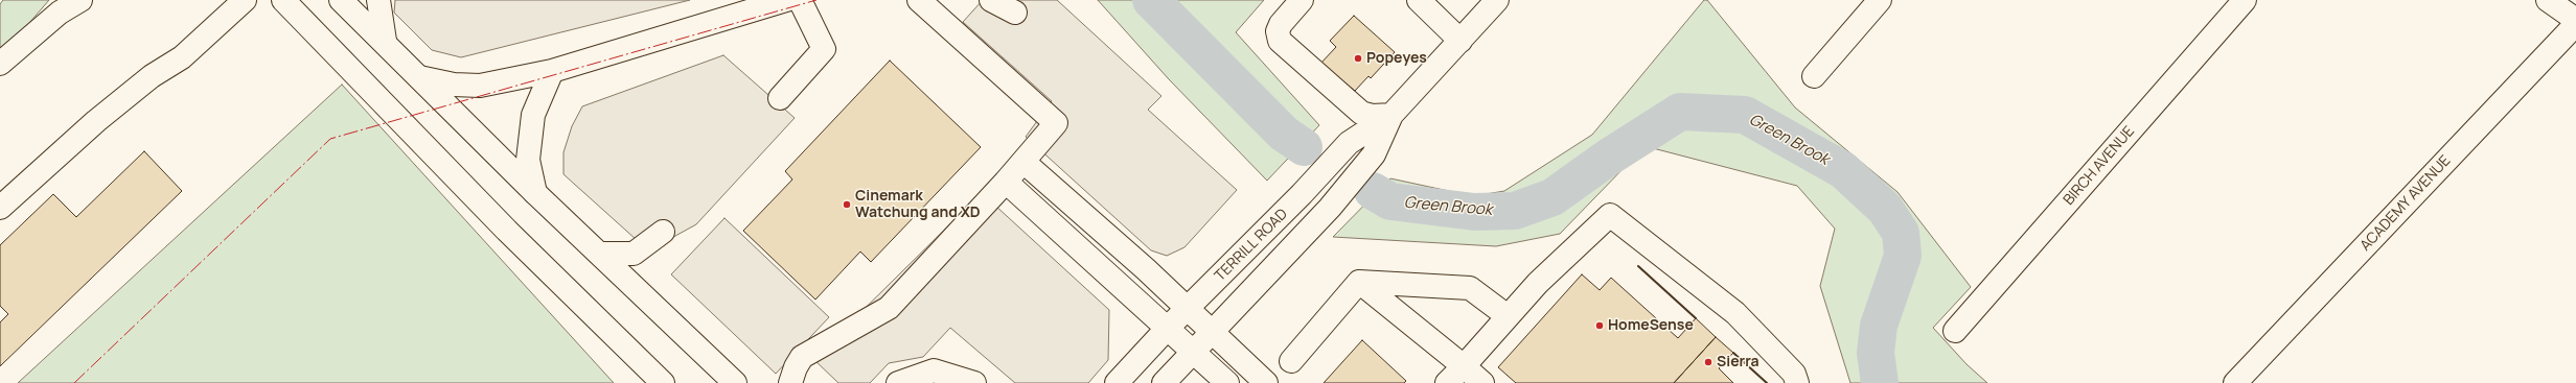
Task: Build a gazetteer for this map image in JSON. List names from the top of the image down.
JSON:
{
  "streets": {
    "main road": ["BIRCH AVENUE", "ACADEMY AVENUE", "TERRILL ROAD"]
  },
  "water": ["Green Brook"],
  "places": [
    "Popeyes",
    "Cinemark Watchung and XD",
    "HomeSense",
    "Sierra"
  ]
}
